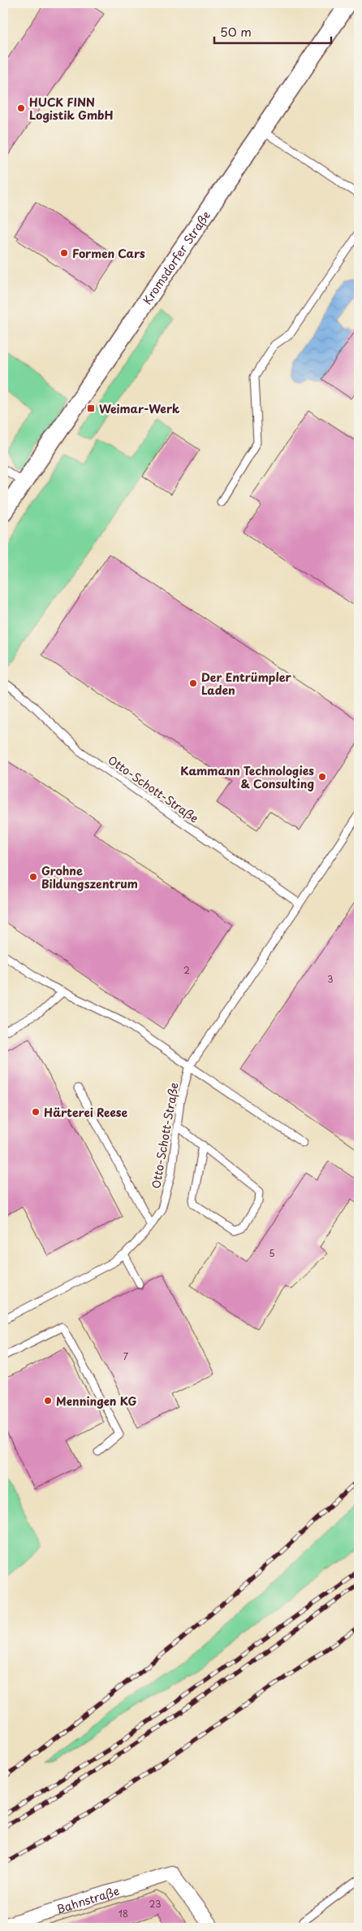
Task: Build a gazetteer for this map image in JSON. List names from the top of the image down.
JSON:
{
  "streets": {
    "street": ["Kromsdorfer Straße", "Bahnstraße"],
    "lane": ["Otto-Schott-Straße"]
  },
  "places": {
    "other": [
      "HUCK FINN Logistik GmbH",
      "Formen Cars",
      "Der Entrümpler Laden",
      "Kammann Technologies & Consulting",
      "Grohne Bildungszentrum",
      "Härterei Reese",
      "Menningen KG"
    ],
    "transit": ["Weimar-Werk"]
  },
  "house_numbers": [
    "2",
    "3",
    "5",
    "7",
    "23",
    "18"
  ],
  "scale_bar": "50 m"
}
